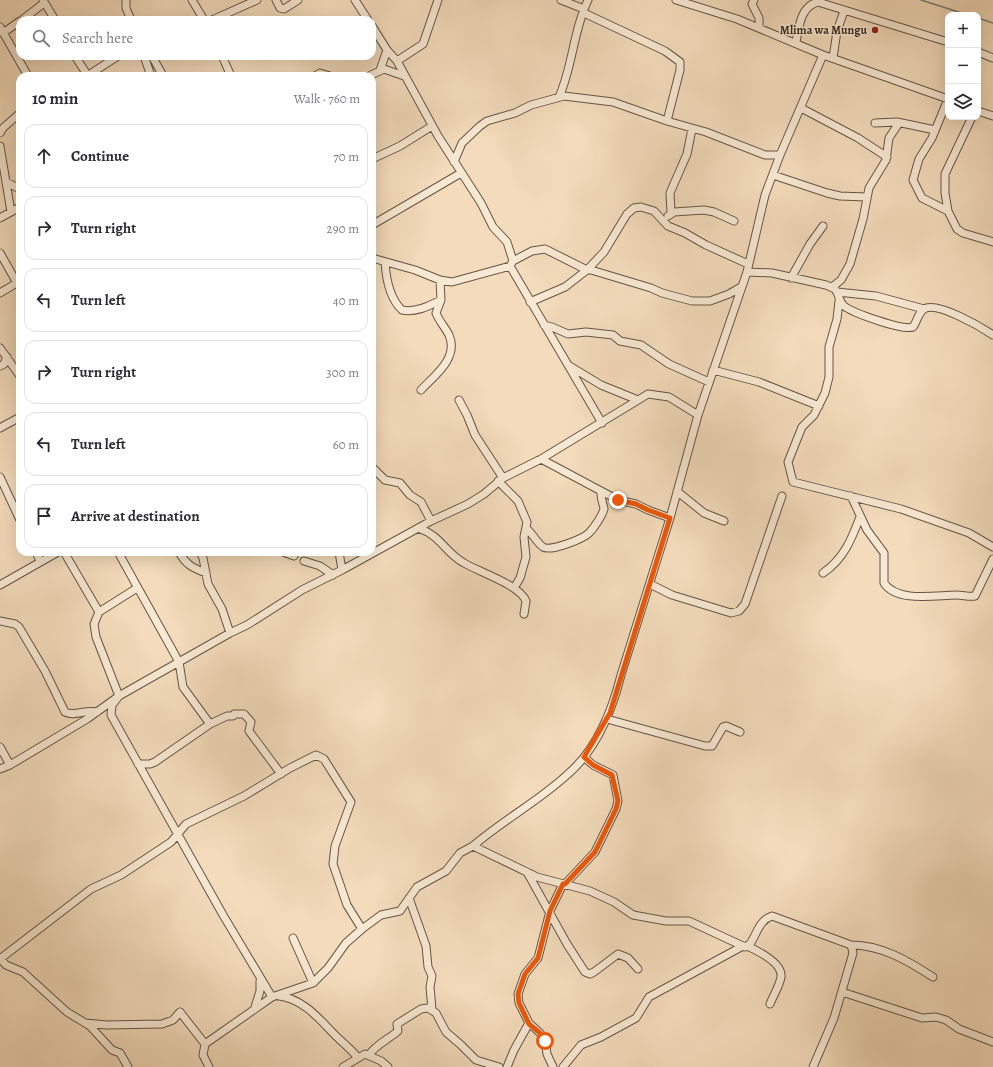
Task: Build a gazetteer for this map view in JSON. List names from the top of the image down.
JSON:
{
  "places": ["Mlima wa Mungu"],
  "page": {
    "map_buttons": ["+", "−"],
    "search": "Search here",
    "heading": ["10 min", "Walk · 760 m"],
    "list": [
      ["Continue", "70 m"],
      ["Turn right", "290 m"],
      ["Turn left", "40 m"],
      ["Turn right", "300 m"],
      ["Turn left", "60 m"],
      "Arrive at destination"
    ]
  }
}
